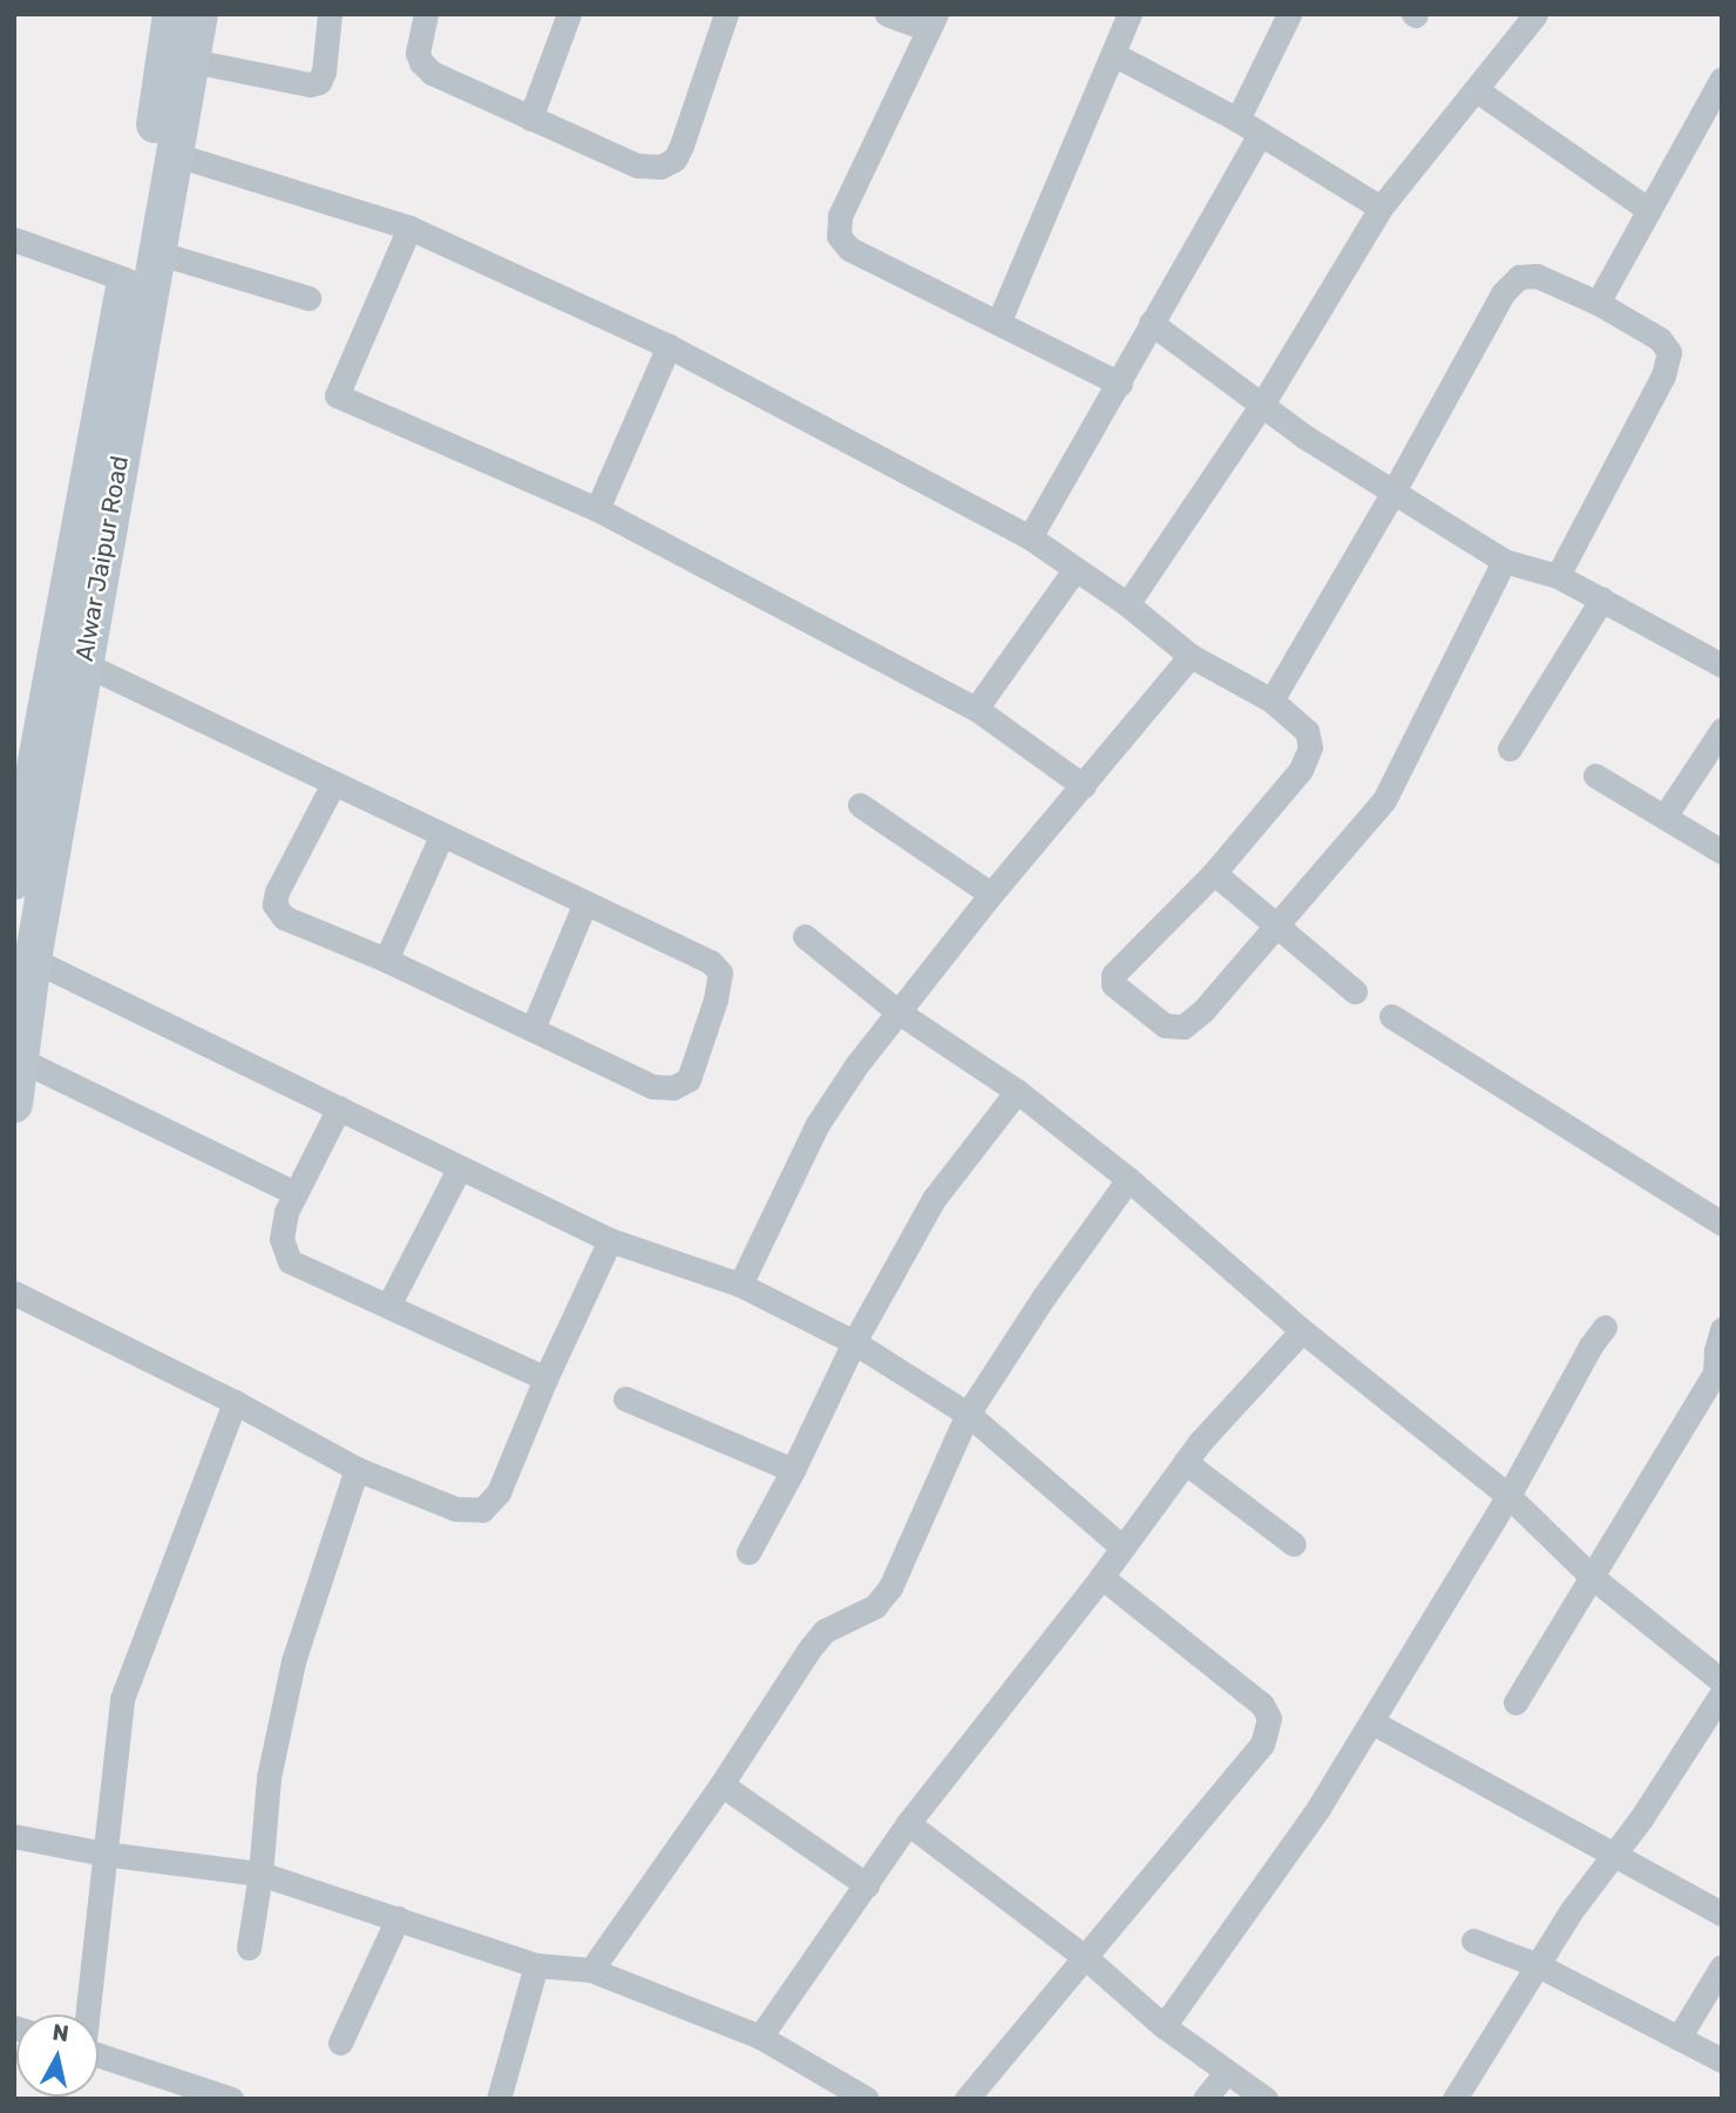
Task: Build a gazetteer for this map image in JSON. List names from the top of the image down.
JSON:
{
  "streets": {
    "main road": ["Alwar Jaipur Road"]
  },
  "north": "top"
}
